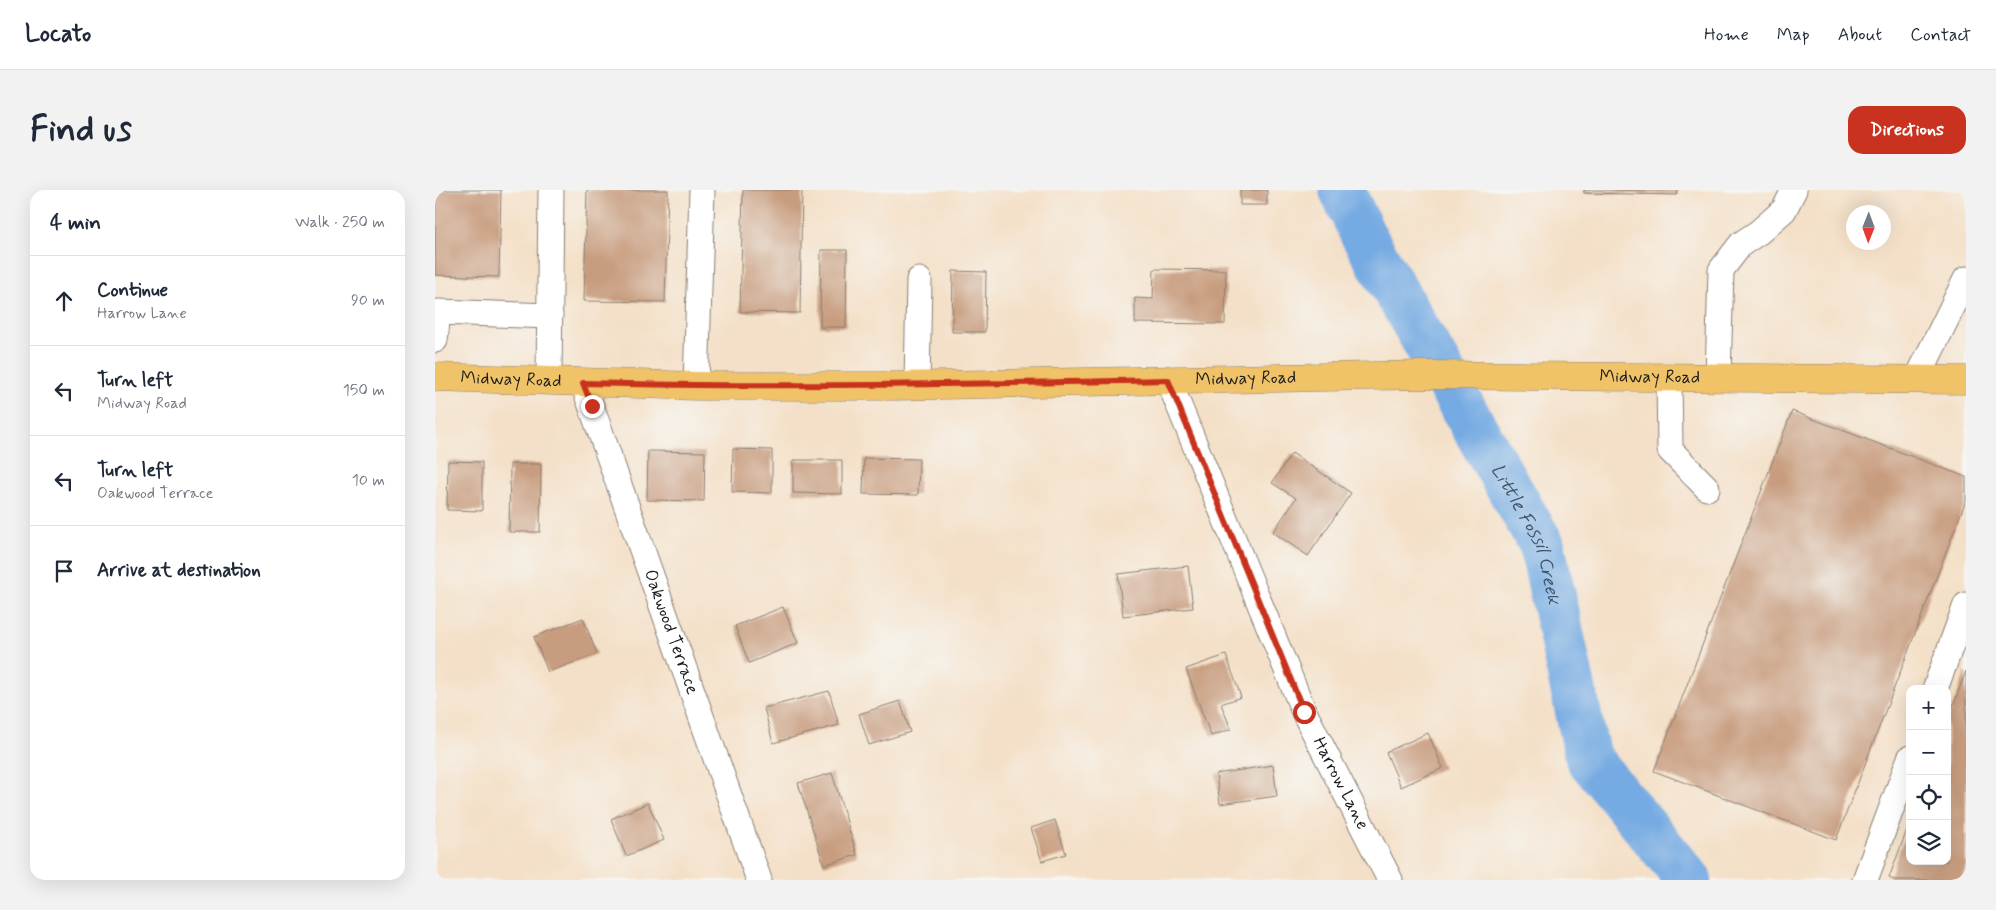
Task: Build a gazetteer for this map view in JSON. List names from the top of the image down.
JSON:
{
  "streets": {
    "main road": ["Midway Road"],
    "street": ["Oakwood Terrace", "Harrow Lane"]
  },
  "crossings": [
    ["Midway Road", "Oakwood Terrace"],
    ["Midway Road", "Harrow Lane"]
  ],
  "water": ["Little Fossil Creek"],
  "north": "bottom",
  "page": {
    "header": "Locato",
    "nav": [
      "Home",
      "Map",
      "About",
      "Contact"
    ],
    "buttons": "Directions",
    "title": "Find us",
    "heading": ["4 min", "Walk · 250 m"],
    "list": [
      ["Continue", "Harrow Lane", "90 m"],
      ["Turn left", "Midway Road", "150 m"],
      ["Turn left", "Oakwood Terrace", "10 m"],
      "Arrive at destination"
    ],
    "map_buttons": ["+", "−"]
  }
}
